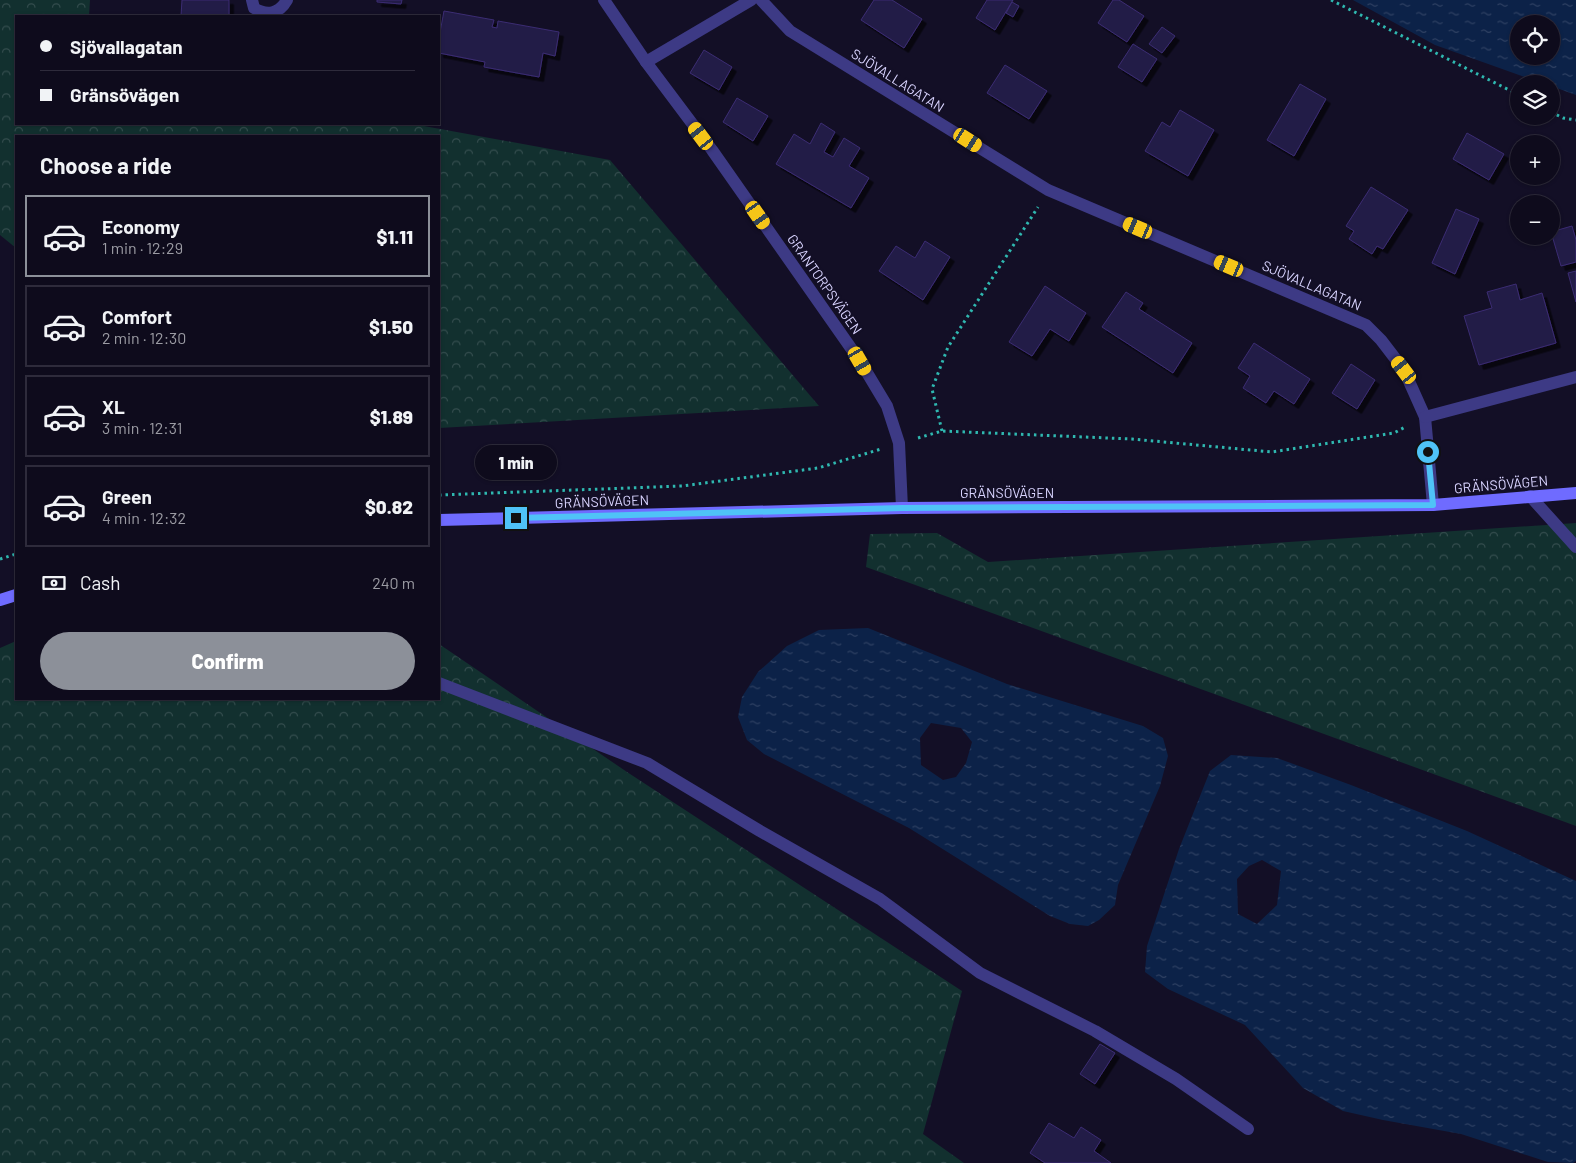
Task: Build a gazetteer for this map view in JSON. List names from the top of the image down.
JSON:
{
  "streets": {
    "street": ["SJÖVALLAGATAN", "GRANTORPSVÄGEN", "GRÄNSÖVÄGEN"]
  },
  "crossings": [
    ["SJÖVALLAGATAN", "GRÄNSÖVÄGEN"],
    ["GRANTORPSVÄGEN", "GRÄNSÖVÄGEN"]
  ],
  "page": {
    "map_buttons": ["+", "−"],
    "banner": ["Sjövallagatan", "Gränsövägen"],
    "heading": "Choose a ride",
    "list": [
      {
        "name": "Economy",
        "note": "1 min · 12:29",
        "value": "$1.11"
      },
      {
        "name": "Comfort",
        "note": "2 min · 12:30",
        "value": "$1.50"
      },
      {
        "name": "XL",
        "note": "3 min · 12:31",
        "value": "$1.89"
      },
      {
        "name": "Green",
        "note": "4 min · 12:32",
        "value": "$0.82"
      }
    ],
    "bubble": "1 min",
    "pay": ["Cash", "240 m"],
    "buttons": "Confirm"
  }
}
